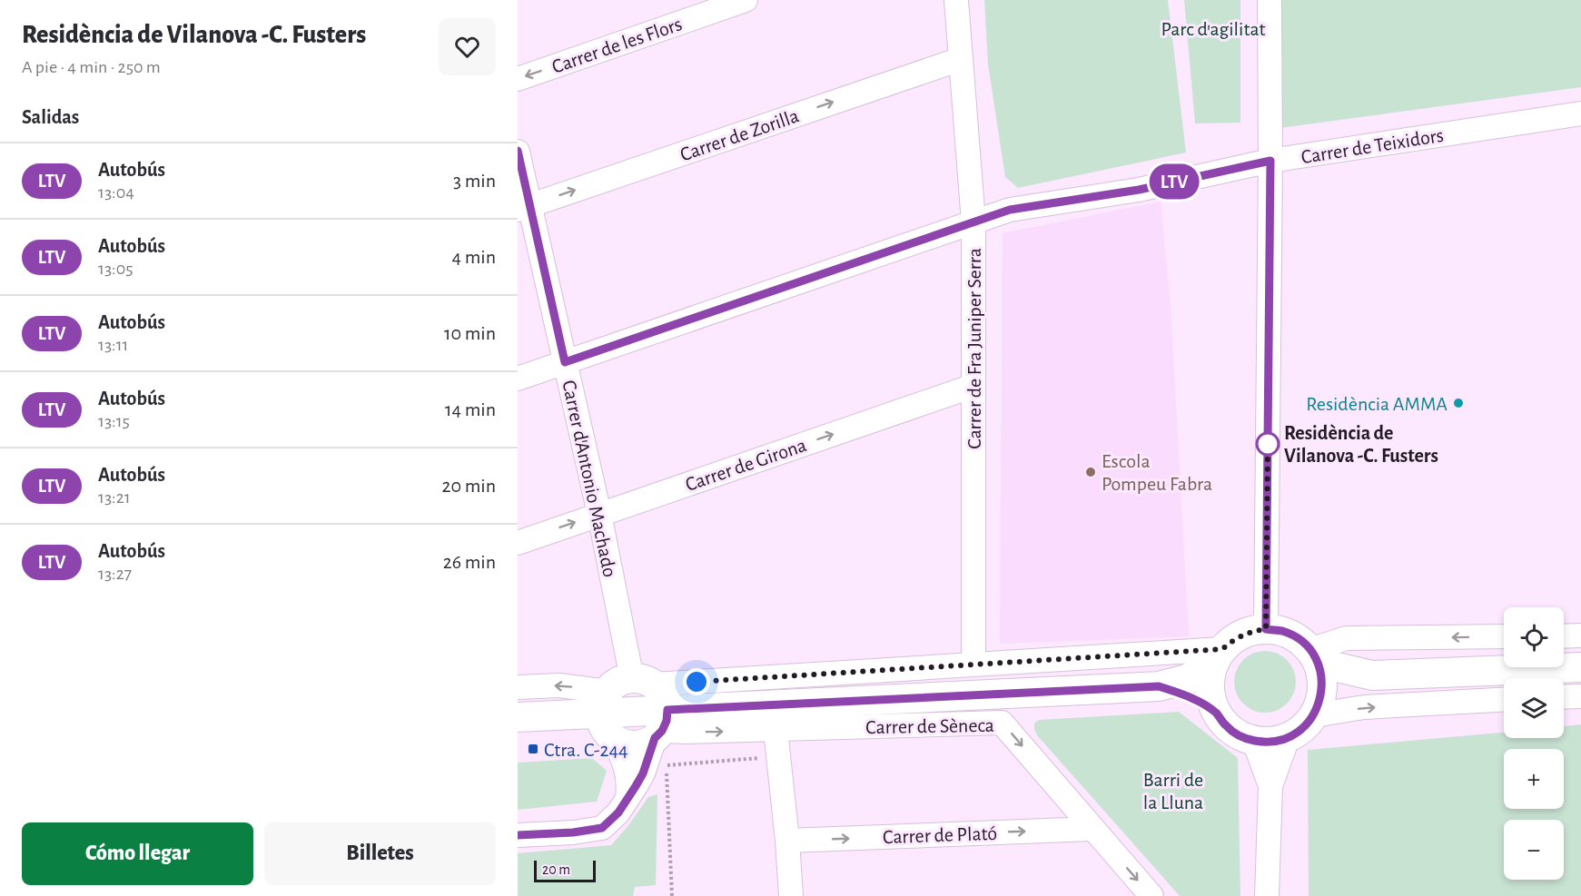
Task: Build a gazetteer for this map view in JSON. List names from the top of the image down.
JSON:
{
  "streets": {
    "street": [
      "Carrer de les Flors",
      "Carrer de Zorilla",
      "Carrer de Teixidors",
      "Carrer de Fra Juniper Serra",
      "Carrer de Girona",
      "Carrer d'Antonio Machado",
      "Carrer de Sèneca",
      "Carrer de Plató"
    ]
  },
  "crossings": [
    ["Carrer de Zorilla", "Carrer de Fra Juniper Serra"],
    ["Carrer de Zorilla", "Carrer d'Antonio Machado"],
    ["Carrer de Teixidors", "Carrer de Fra Juniper Serra"],
    ["Carrer de Teixidors", "Carrer d'Antonio Machado"],
    ["Carrer de Fra Juniper Serra", "Carrer de Girona"],
    ["Carrer de Girona", "Carrer d'Antonio Machado"],
    ["Carrer de Sèneca", "Carrer de Plató"]
  ],
  "one_way": ["Carrer de les Flors", "Carrer de Zorilla"],
  "parks": ["Parc d'agilitat", "Barri de la Lluna"],
  "places": {
    "other": ["Residència AMMA", "Residència de Vilanova -C. Fusters", "Escola Pompeu Fabra"],
    "transit": ["Ctra. C-244"]
  },
  "lines": ["bus line LTV"],
  "scale_bar": "20 m",
  "page": {
    "heading": [
      ["Residència de Vilanova -C. Fusters", "A pie · 4 min · 250 m"],
      "Salidas"
    ],
    "on_map": "LTV",
    "list": [
      {
        "mark": "LTV",
        "name": "Autobús",
        "note": "13:04",
        "value": "3 min"
      },
      {
        "mark": "LTV",
        "name": "Autobús",
        "note": "13:05",
        "value": "4 min"
      },
      {
        "mark": "LTV",
        "name": "Autobús",
        "note": "13:11",
        "value": "10 min"
      },
      {
        "mark": "LTV",
        "name": "Autobús",
        "note": "13:15",
        "value": "14 min"
      },
      {
        "mark": "LTV",
        "name": "Autobús",
        "note": "13:21",
        "value": "20 min"
      },
      {
        "mark": "LTV",
        "name": "Autobús",
        "note": "13:27",
        "value": "26 min"
      }
    ],
    "map_buttons": ["+", "−"],
    "buttons": ["Cómo llegar", "Billetes"],
    "scale": "20 m"
  }
}
